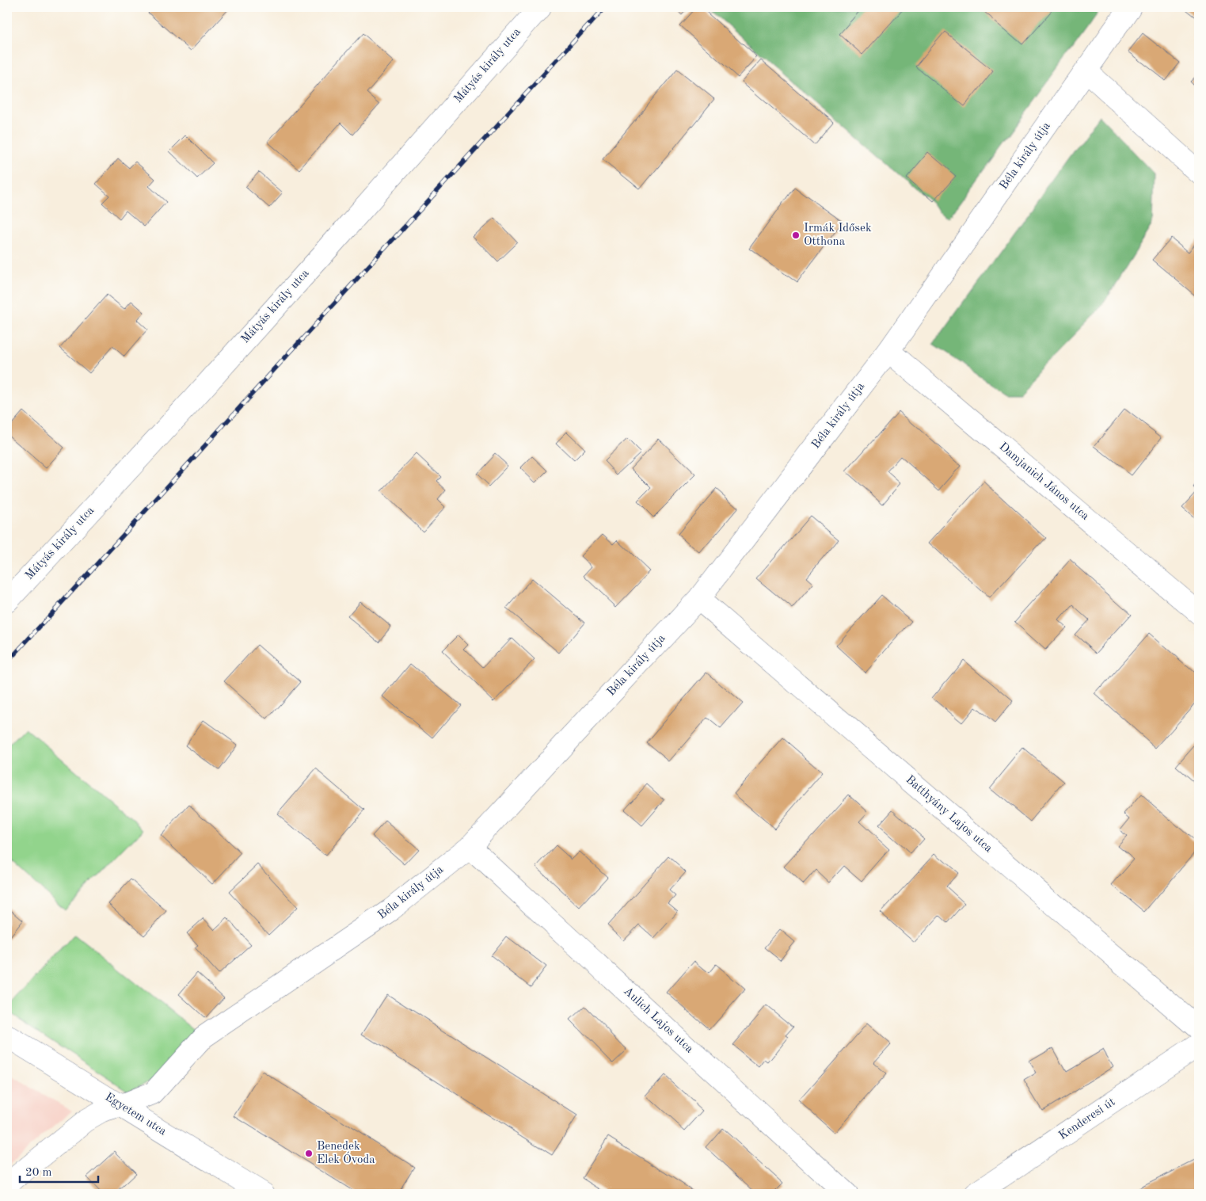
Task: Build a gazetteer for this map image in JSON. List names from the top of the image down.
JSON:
{
  "streets": {
    "street": [
      "Mátyás király utca",
      "Béla király útja",
      "Damjanich János utca",
      "Batthyány Lajos utca",
      "Aulich Lajos utca",
      "Egyetem utca",
      "Kenderesi út"
    ]
  },
  "crossings": [
    ["Béla király útja", "Damjanich János utca"],
    ["Béla király útja", "Batthyány Lajos utca"],
    ["Béla király útja", "Aulich Lajos utca"],
    ["Béla király útja", "Egyetem utca"]
  ],
  "places": ["Irmák Idősek Otthona", "Benedek Elek Óvoda"],
  "scale_bar": "20 m"
}
